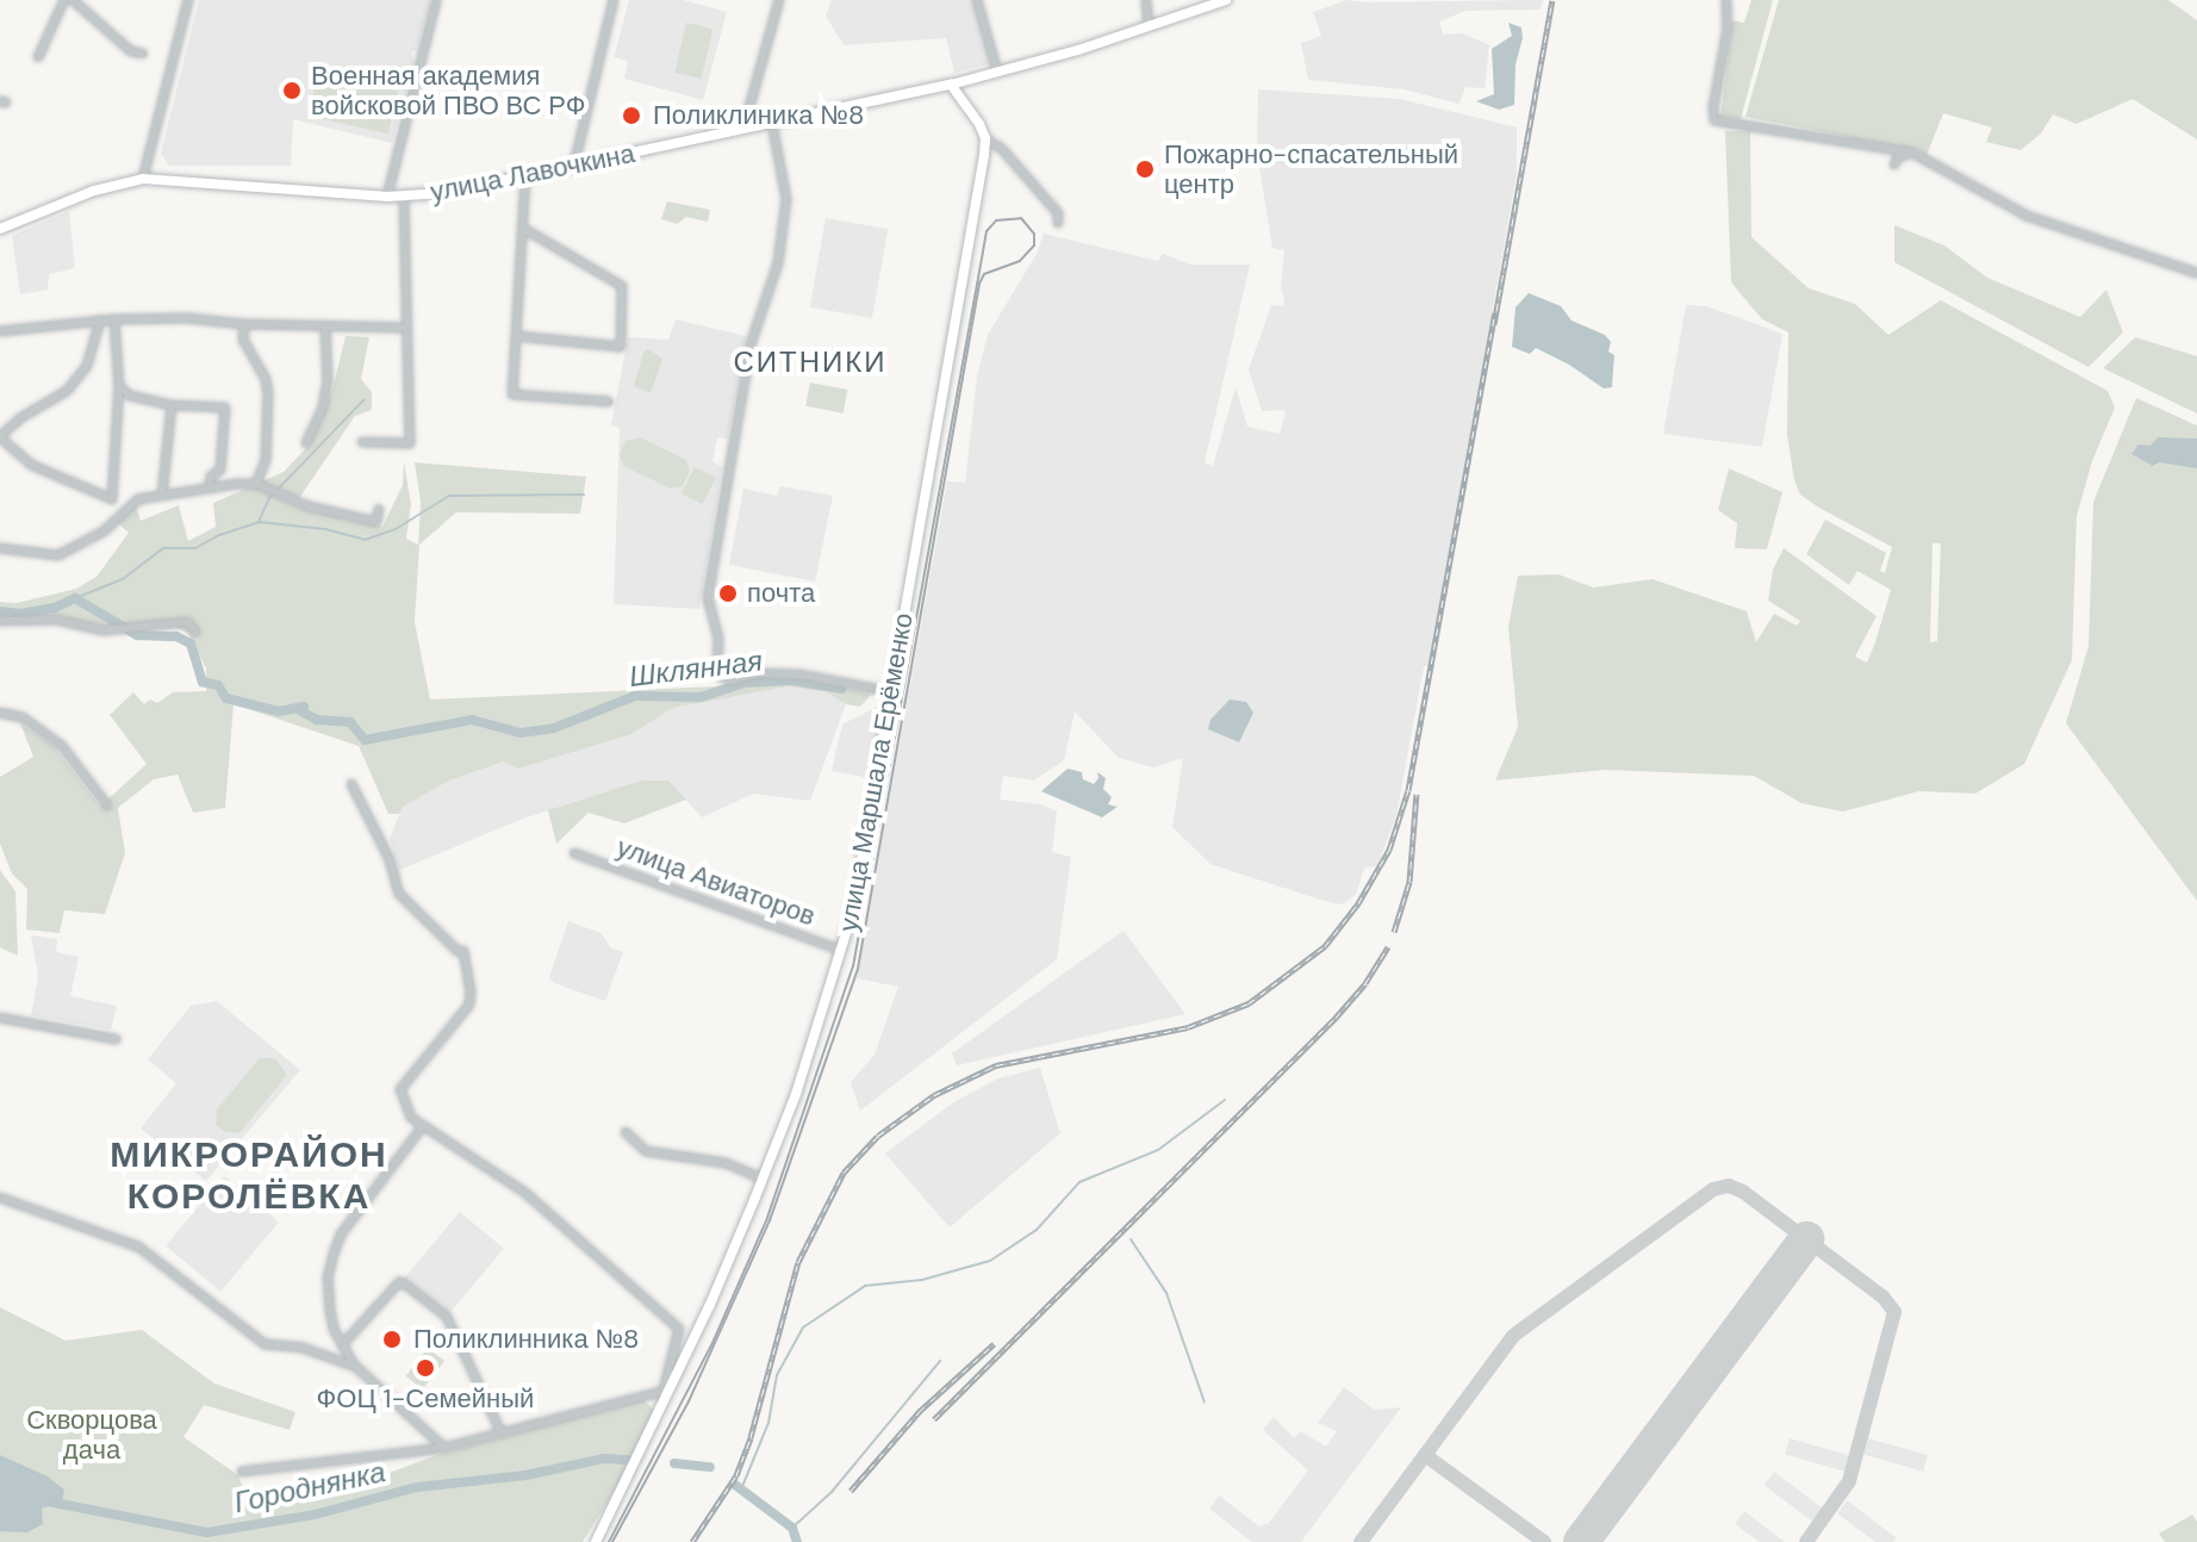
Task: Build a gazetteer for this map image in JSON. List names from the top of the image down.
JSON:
{
  "streets": {
    "main road": ["улица Лавочкина", "улица Маршала Ерёменко"],
    "street": ["улица Авиаторов"]
  },
  "crossings": [
    ["улица Маршала Ерёменко", "улица Авиаторов"]
  ],
  "districts": ["СИТНИКИ", "МИКРОРАЙОН КОРОЛЁВКА"],
  "water": ["Шклянная", "Городнянка"],
  "parks": ["Скворцова дача"],
  "places": [
    "Военная академия войсковой ПВО ВС РФ",
    "Поликлиника №8",
    "Пожарно-спасательный центр",
    "почта",
    "Поликлинника №8",
    "ФОЦ 1-Семейный"
  ]
}
